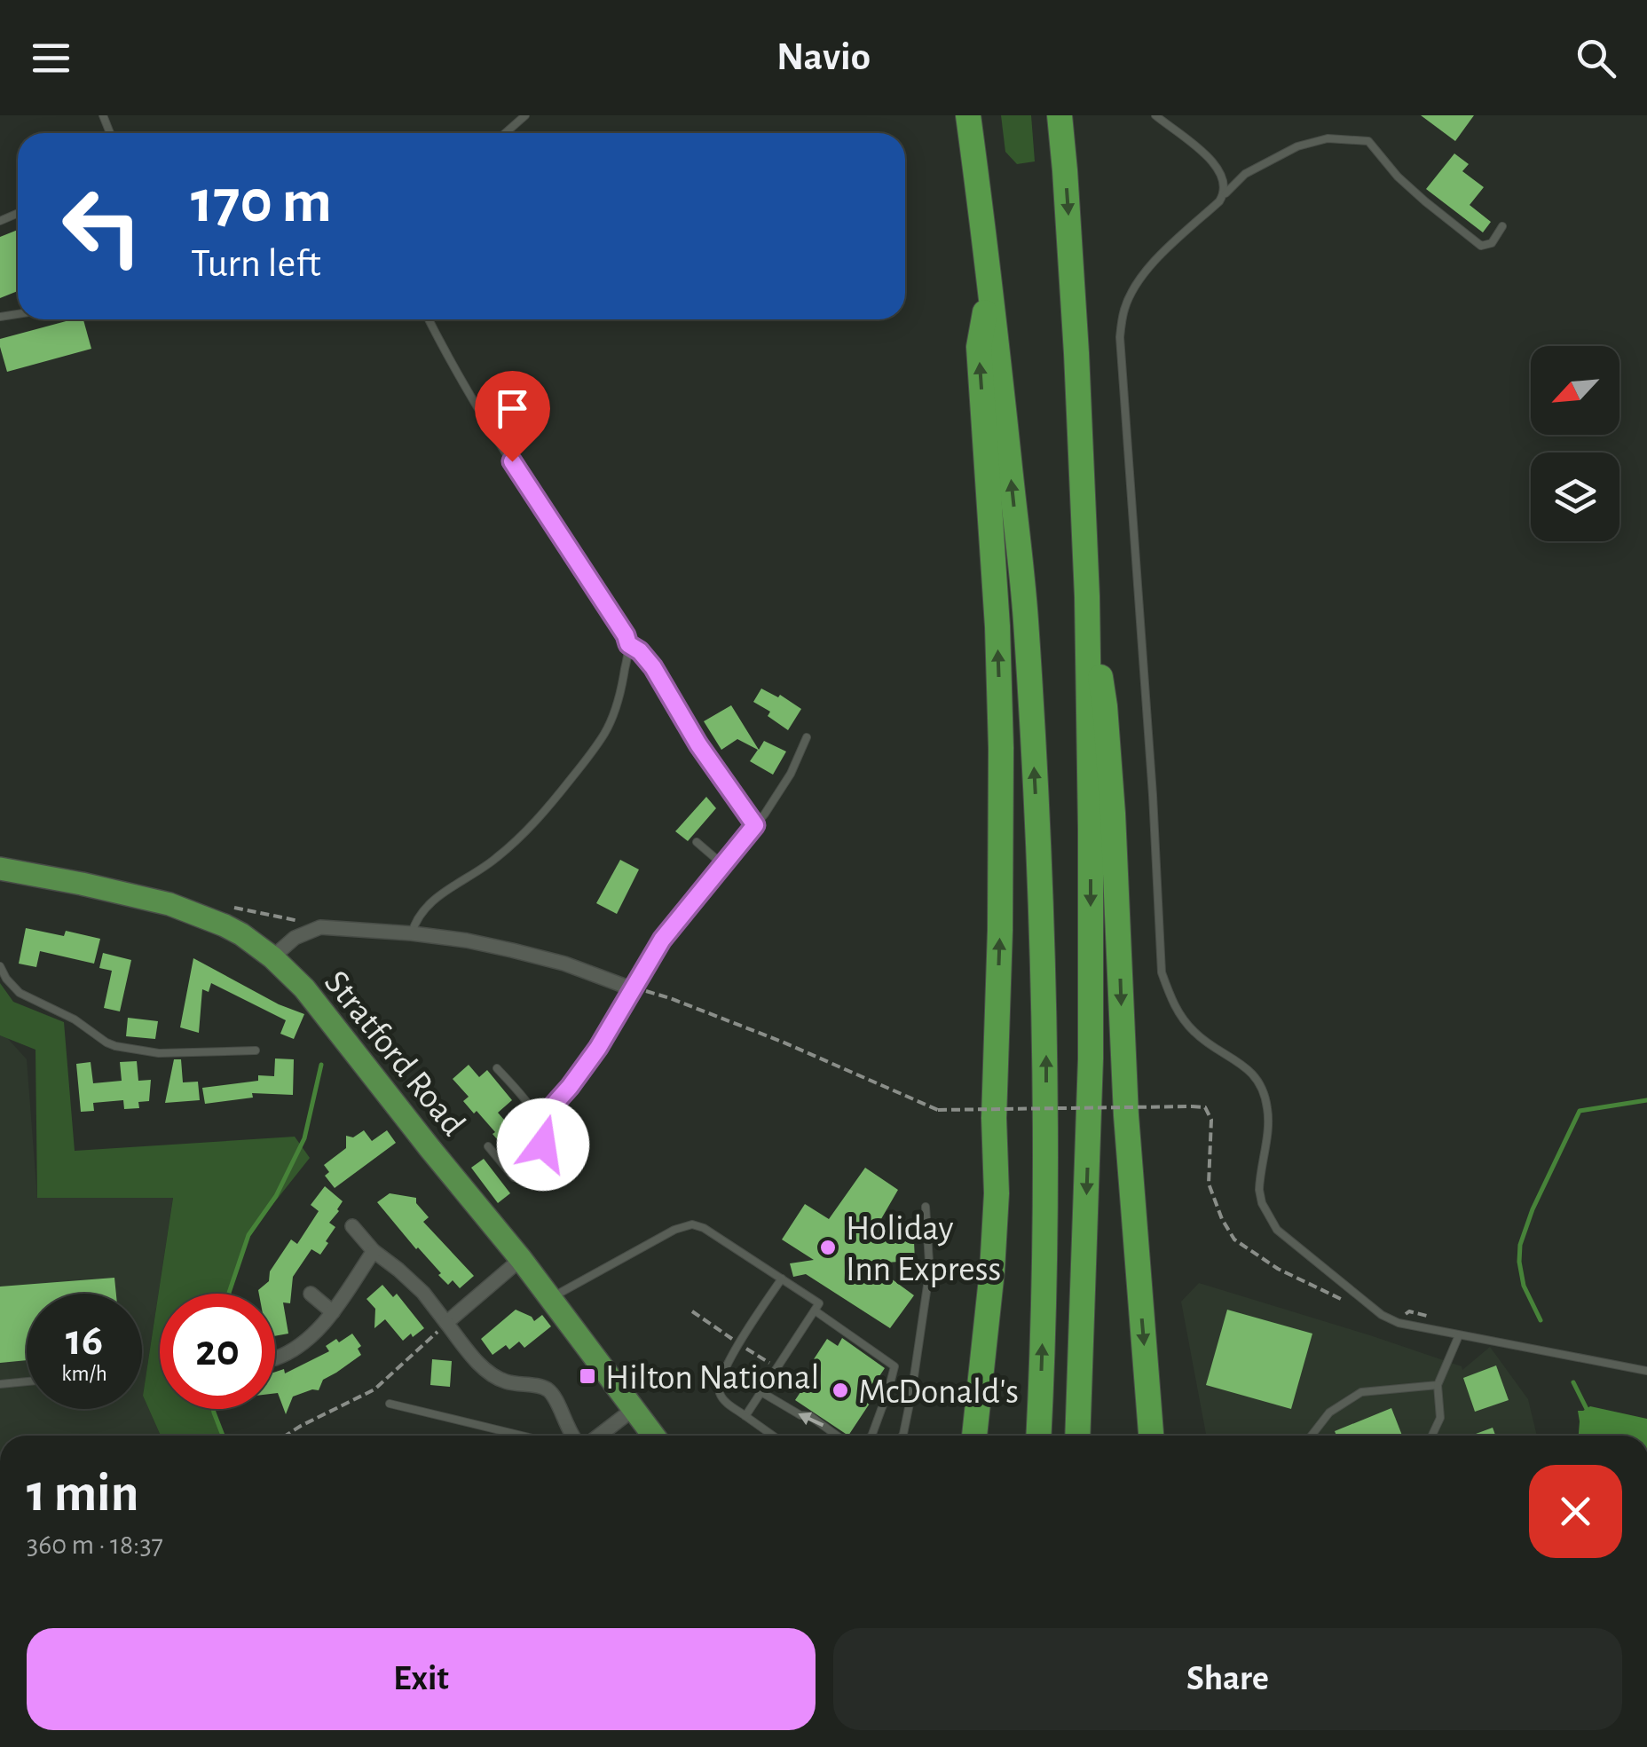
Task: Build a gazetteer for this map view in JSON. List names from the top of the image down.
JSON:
{
  "streets": {
    "highway": ["Stratford Road"]
  },
  "places": {
    "other": ["Holiday Inn Express", "McDonald's"],
    "transit": ["Hilton National"]
  },
  "north": "bottom left",
  "page": {
    "header": "Navio",
    "turn": ["170 m", "Turn left"],
    "speed": "16 km/h",
    "limit": "20",
    "heading": ["1 min", "360 m · 18:37"],
    "buttons": ["Exit", "Share"]
  }
}
